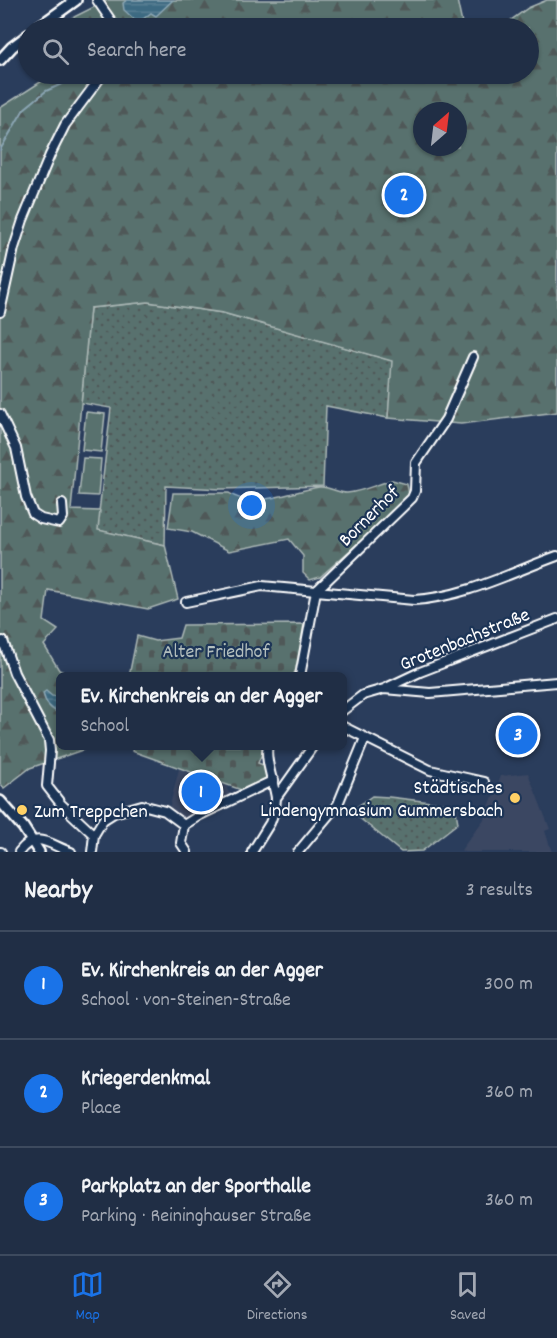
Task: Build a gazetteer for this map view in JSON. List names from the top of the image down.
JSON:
{
  "streets": {
    "street": ["Bornerhof", "Grotenbachstraße"]
  },
  "parks": ["Alter Friedhof"],
  "places": ["Städtisches Lindengymnasium Gummersbach", "Zum Treppchen"],
  "north": "top right",
  "page": {
    "search": "Search here",
    "pins": ["2", "3", "1"],
    "popup": ["Ev. Kirchenkreis an der Agger", "School"],
    "heading": ["Nearby", "3 results"],
    "list": [
      {
        "mark": "1",
        "name": "Ev. Kirchenkreis an der Agger",
        "note": "School · von-Steinen-Straße",
        "value": "300 m"
      },
      {
        "mark": "2",
        "name": "Kriegerdenkmal",
        "note": "Place",
        "value": "360 m"
      },
      {
        "mark": "3",
        "name": "Parkplatz an der Sporthalle",
        "note": "Parking · Reininghauser Straße",
        "value": "360 m"
      }
    ],
    "nav": ["Map", "Directions", "Saved"]
  }
}
